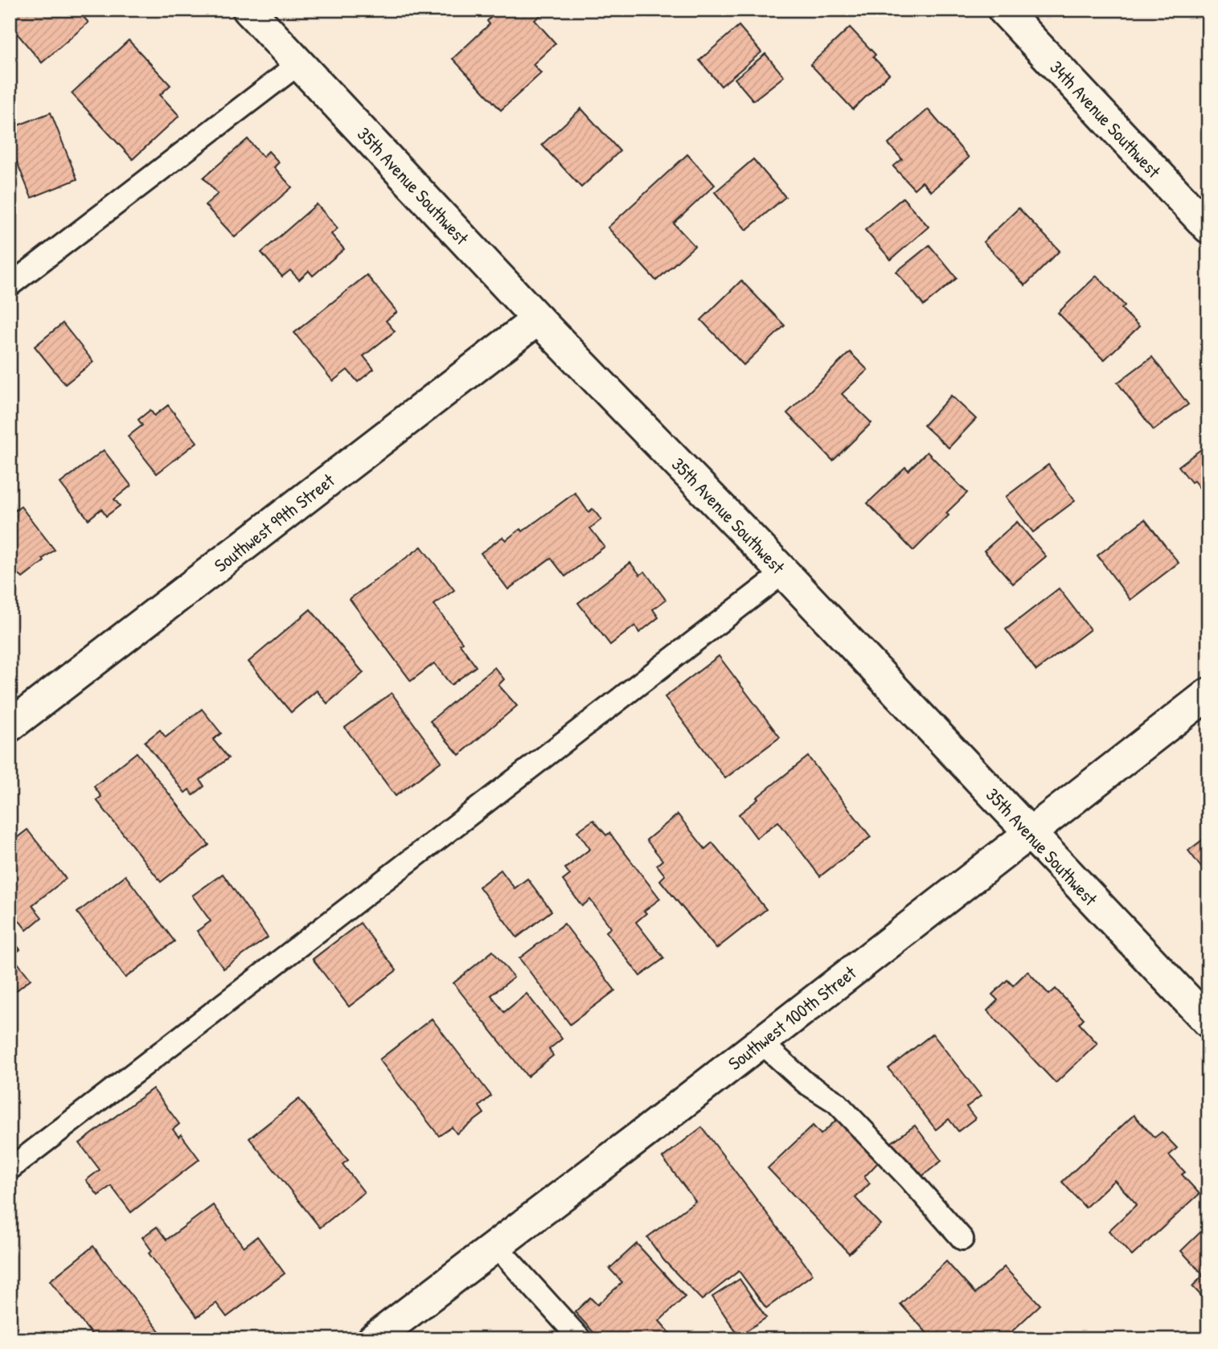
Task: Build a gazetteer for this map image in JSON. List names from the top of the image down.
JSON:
{
  "streets": {
    "street": [
      "34th Avenue Southwest",
      "35th Avenue Southwest",
      "Southwest 99th Street",
      "Southwest 100th Street"
    ]
  },
  "crossings": [
    ["35th Avenue Southwest", "Southwest 99th Street"],
    ["35th Avenue Southwest", "Southwest 100th Street"]
  ]
}
